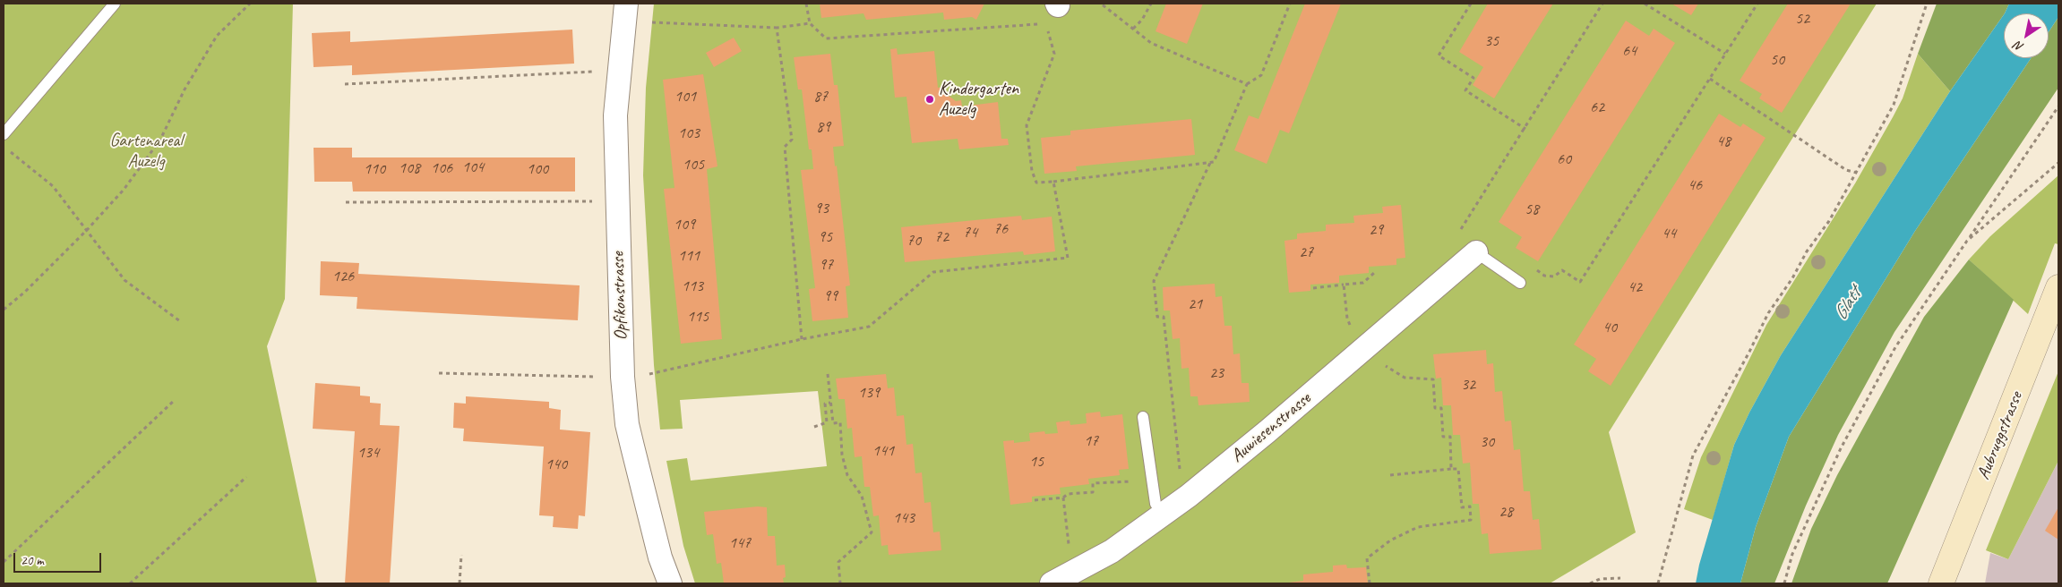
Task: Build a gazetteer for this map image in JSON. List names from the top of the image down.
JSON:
{
  "streets": {
    "street": ["Opfikonstrasse", "Auwiesenstrasse", "Aubruggstrasse"]
  },
  "water": ["Glatt"],
  "parks": ["Gartenareal Auzelg"],
  "places": ["Kindergarten Auzelg"],
  "house_numbers": [
    "52",
    "35",
    "64",
    "50",
    "101",
    "87",
    "62",
    "89",
    "103",
    "48",
    "60",
    "105",
    "104",
    "108",
    "106",
    "110",
    "100",
    "46",
    "93",
    "58",
    "109",
    "76",
    "29",
    "74",
    "44",
    "95",
    "72",
    "70",
    "27",
    "111",
    "97",
    "126",
    "113",
    "42",
    "99",
    "21",
    "115",
    "40",
    "23",
    "32",
    "139",
    "17",
    "30",
    "141",
    "134",
    "15",
    "140",
    "28",
    "143",
    "147"
  ],
  "scale_bar": "20 m",
  "north": "bottom left"
}
